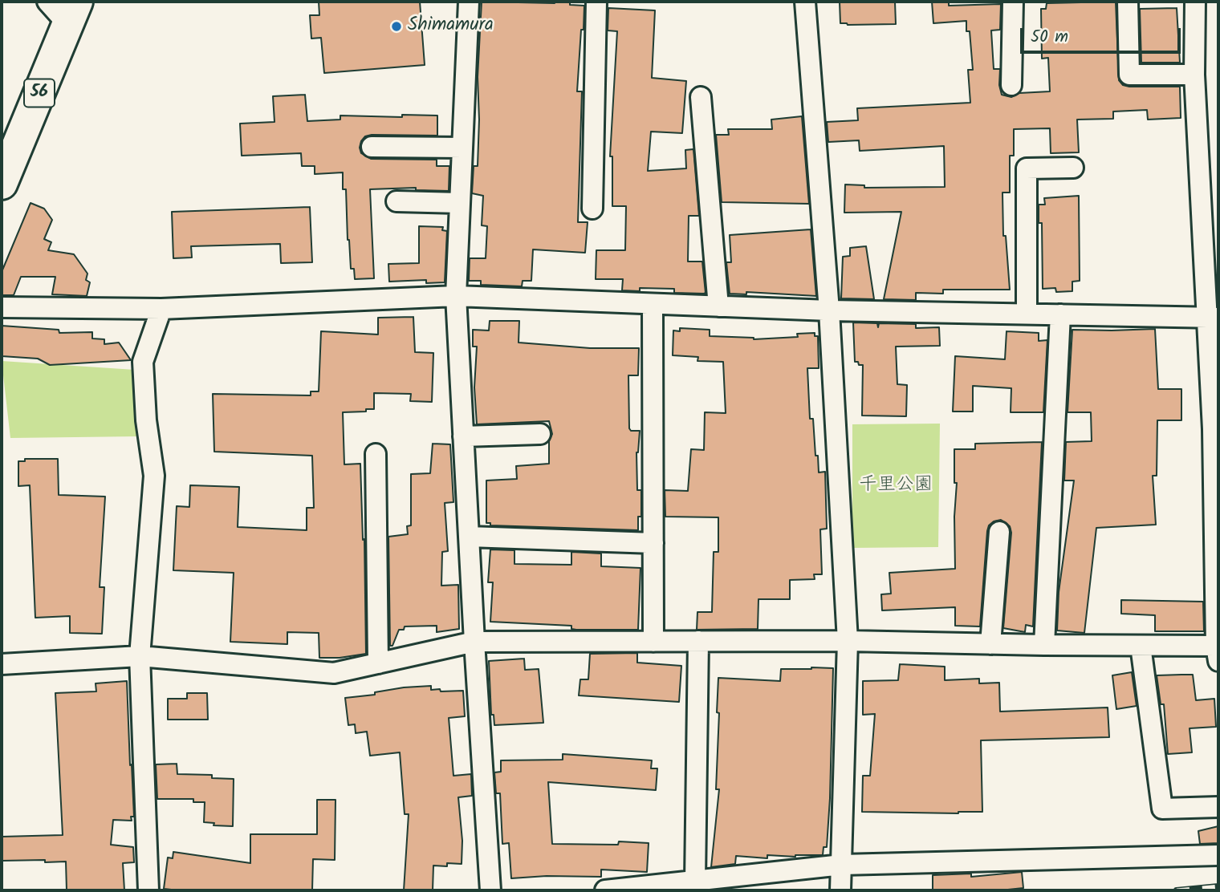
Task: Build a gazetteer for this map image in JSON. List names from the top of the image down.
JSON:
{
  "streets": {
    "main road": ["56"]
  },
  "parks": ["千里公園"],
  "places": ["Shimamura"],
  "scale_bar": "50 m"
}
